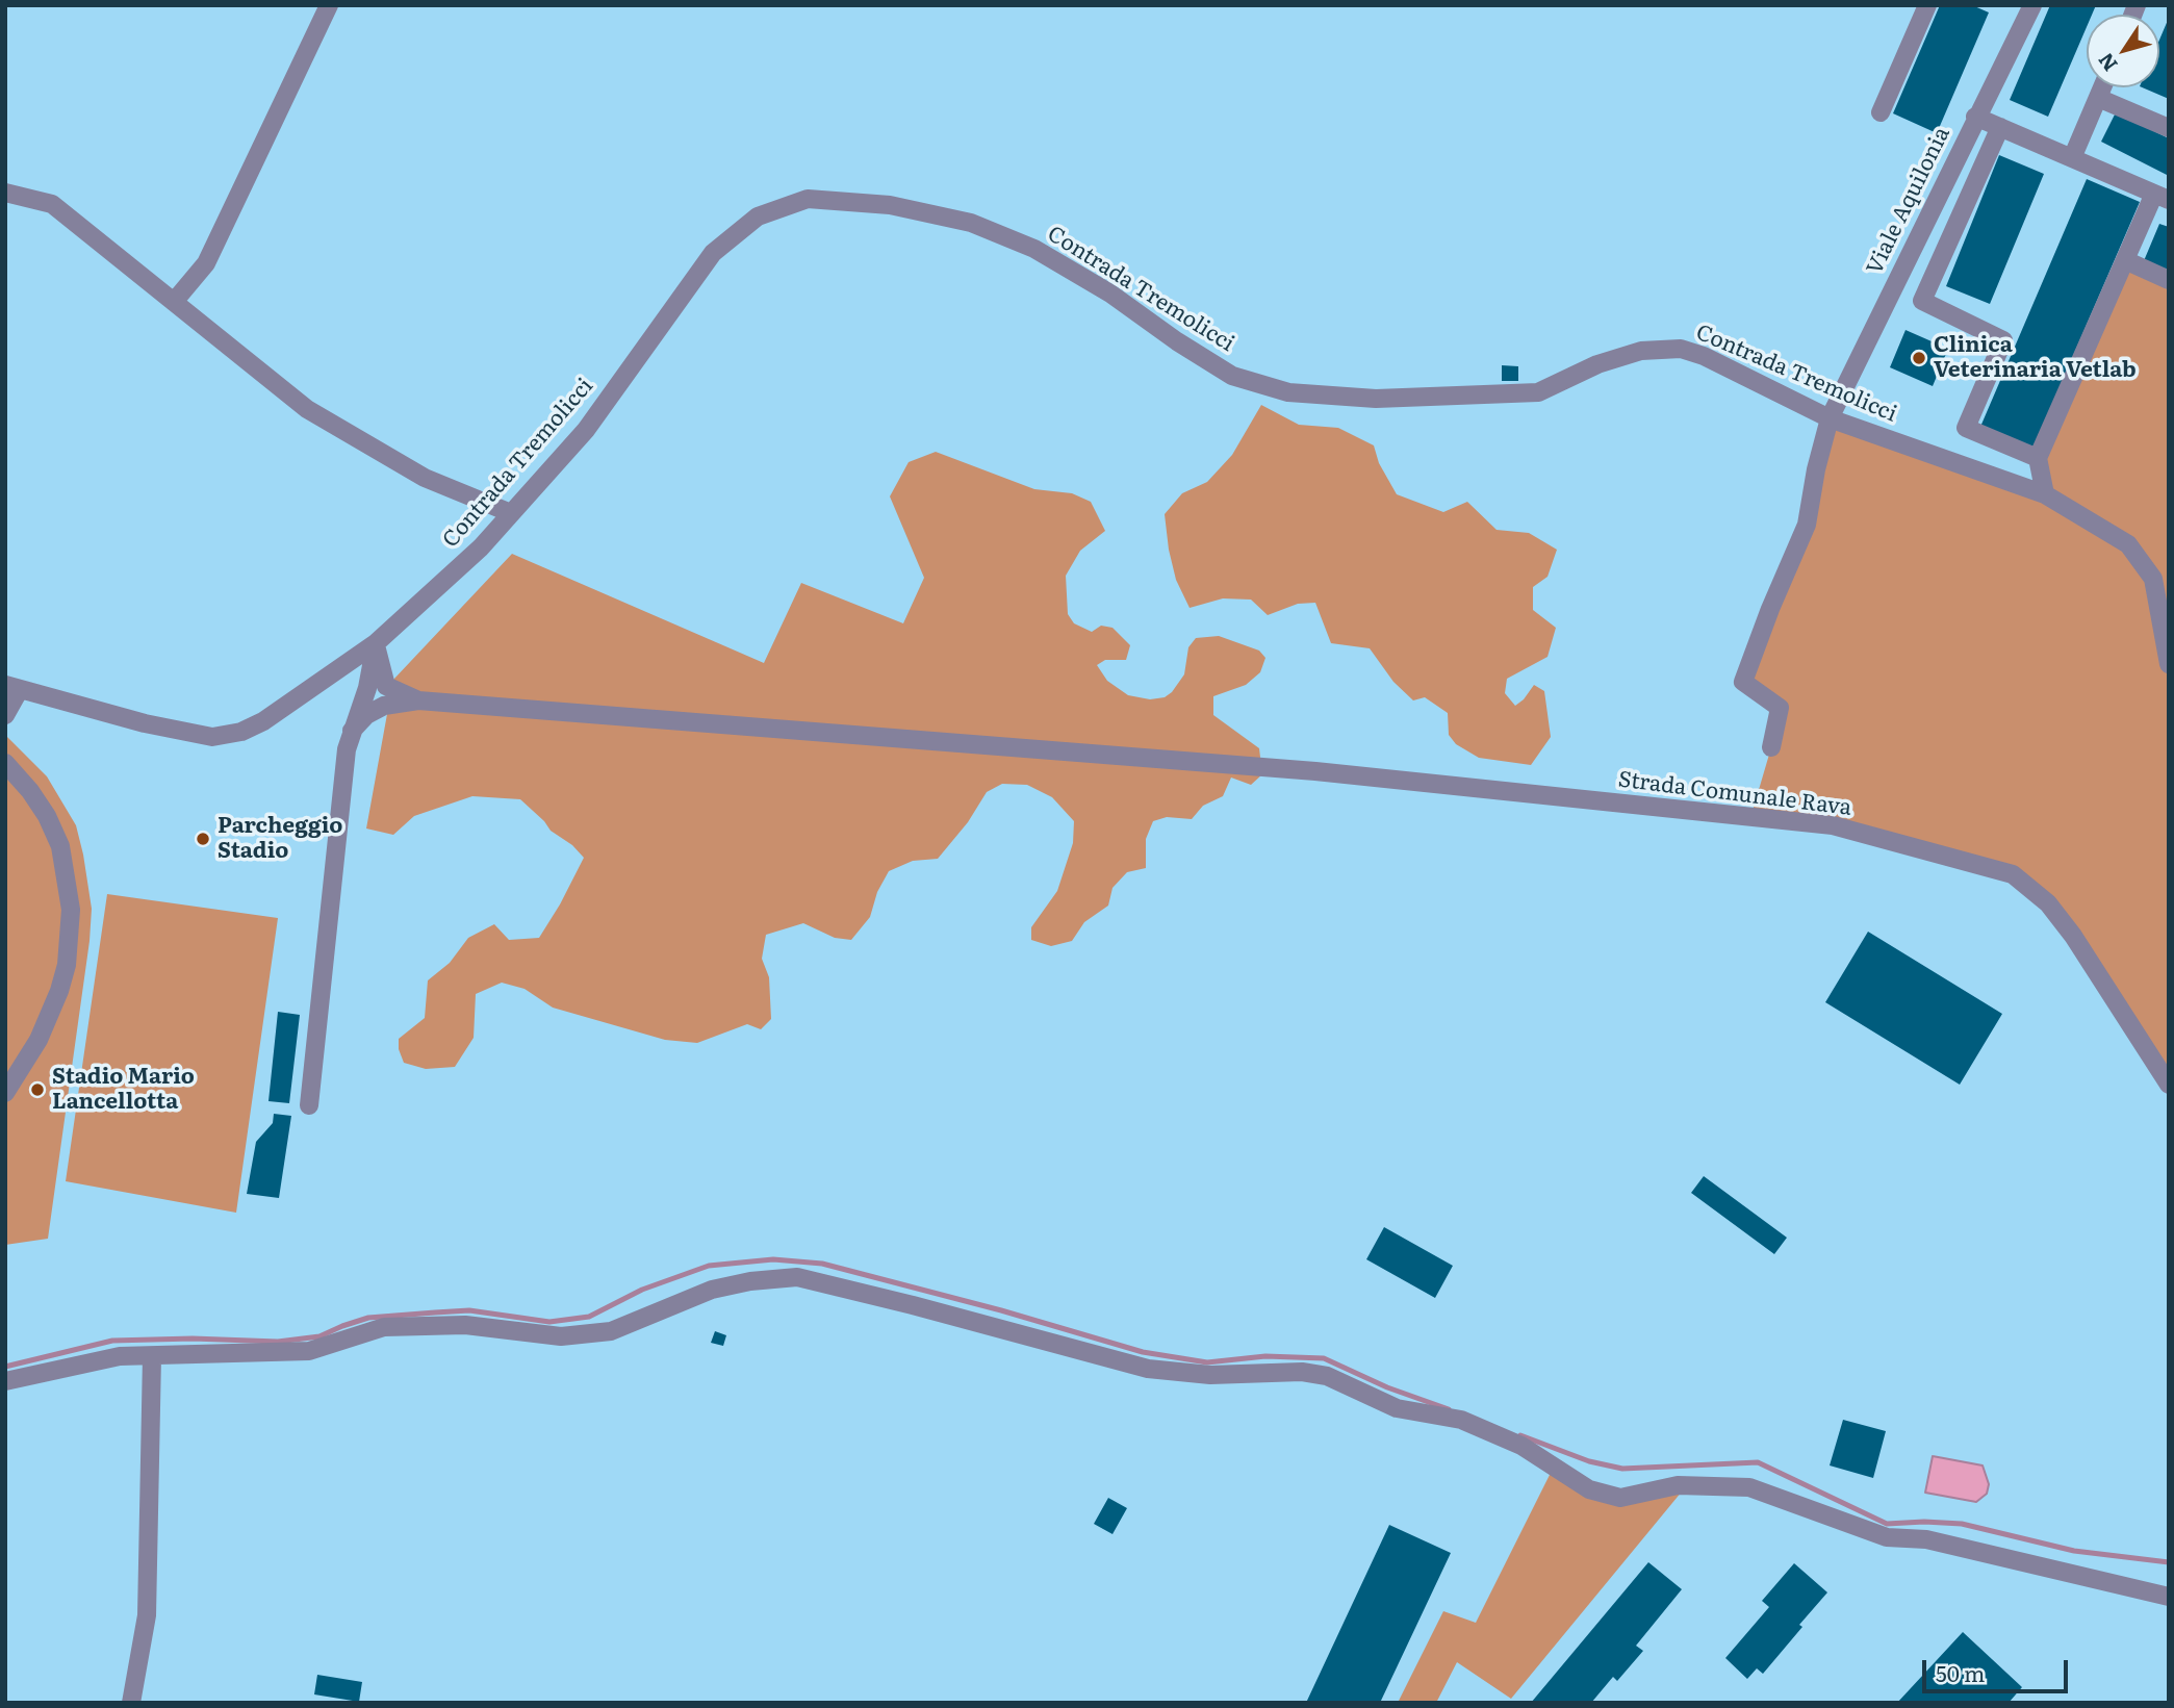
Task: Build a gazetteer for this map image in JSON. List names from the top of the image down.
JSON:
{
  "streets": {
    "street": ["Viale Aquilonia", "Contrada Tremolicci", "Strada Comunale Rava"]
  },
  "crossings": [
    ["Viale Aquilonia", "Contrada Tremolicci"]
  ],
  "places": ["Clinica Veterinaria Vetlab", "Parcheggio Stadio", "Stadio Mario Lancellotta"],
  "scale_bar": "50 m",
  "north": "bottom left"
}
